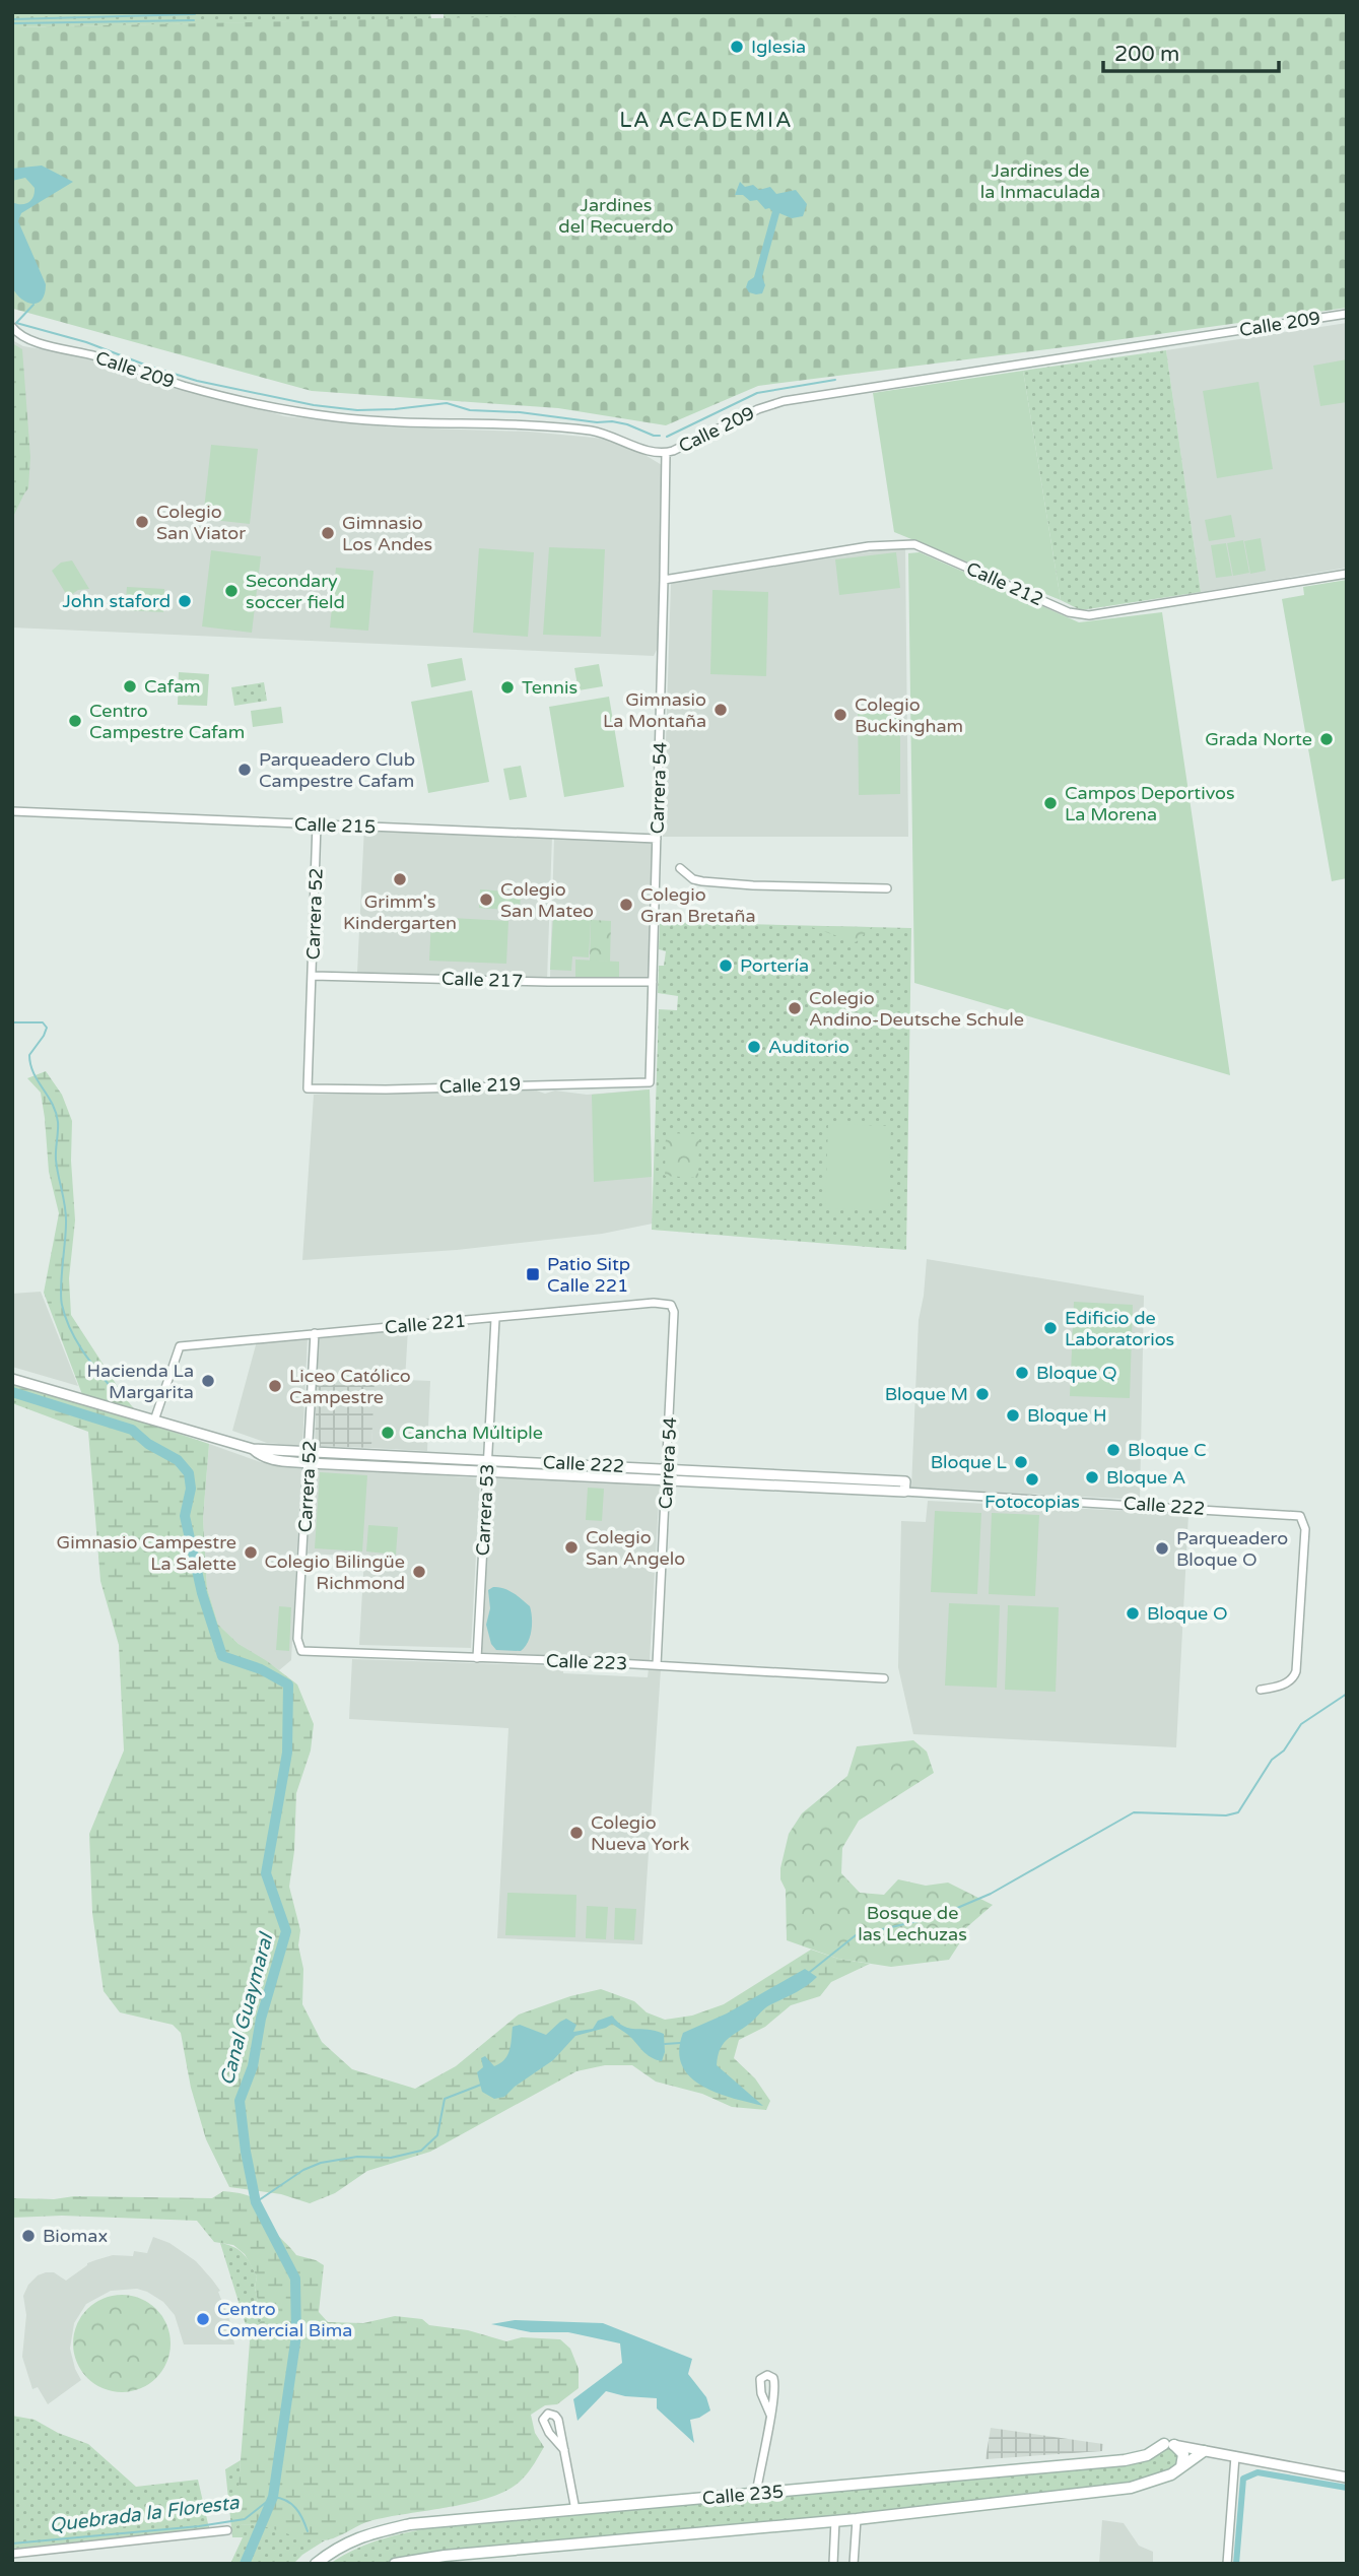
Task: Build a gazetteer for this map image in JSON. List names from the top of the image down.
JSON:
{
  "streets": {
    "main road": ["Calle 235"],
    "street": [
      "Calle 209",
      "Calle 212",
      "Carrera 54",
      "Calle 215",
      "Carrera 52",
      "Calle 217",
      "Calle 219",
      "Calle 221",
      "Calle 222",
      "Carrera 53",
      "Calle 223"
    ]
  },
  "crossings": [
    ["Calle 209", "Carrera 54"],
    ["Calle 212", "Carrera 54"],
    ["Carrera 54", "Calle 215"],
    ["Carrera 54", "Calle 217"],
    ["Carrera 54", "Calle 219"],
    ["Carrera 54", "Calle 221"],
    ["Carrera 54", "Calle 222"],
    ["Carrera 54", "Calle 223"],
    ["Calle 215", "Carrera 52"],
    ["Carrera 52", "Calle 217"],
    ["Carrera 52", "Calle 219"],
    ["Carrera 52", "Calle 221"],
    ["Carrera 52", "Calle 222"],
    ["Carrera 52", "Calle 223"],
    ["Calle 221", "Calle 222"],
    ["Calle 221", "Carrera 53"],
    ["Calle 222", "Carrera 53"],
    ["Carrera 53", "Calle 223"]
  ],
  "districts": ["LA ACADEMIA"],
  "water": ["Canal Guaymaral", "Quebrada la Floresta"],
  "parks": ["Jardines de la Inmaculada", "Jardines del Recuerdo", "Bosque de las Lechuzas"],
  "places": {
    "other": [
      "Iglesia",
      "Colegio San Viator",
      "Gimnasio Los Andes",
      "Secondary soccer field",
      "John staford",
      "Cafam",
      "Tennis",
      "Gimnasio La Montaña",
      "Colegio Buckingham",
      "Centro Campestre Cafam",
      "Grada Norte",
      "Parqueadero Club Campestre Cafam",
      "Campos Deportivos La Morena",
      "Grimm's Kindergarten",
      "Colegio San Mateo",
      "Colegio Gran Bretaña",
      "Portería",
      "Colegio Andino-Deutsche Schule",
      "Auditorio",
      "Edificio de Laboratorios",
      "Bloque Q",
      "Hacienda La Margarita",
      "Liceo Católico Campestre",
      "Bloque M",
      "Bloque H",
      "Cancha Múltiple",
      "Bloque C",
      "Bloque L",
      "Bloque A",
      "Fotocopias",
      "Colegio San Angelo",
      "Parqueadero Bloque O",
      "Gimnasio Campestre La Salette",
      "Colegio Bilingüe Richmond",
      "Bloque O",
      "Colegio Nueva York",
      "Biomax",
      "Centro Comercial Bima"
    ],
    "transit": ["Patio Sitp Calle 221"]
  },
  "scale_bar": "200 m"
}
